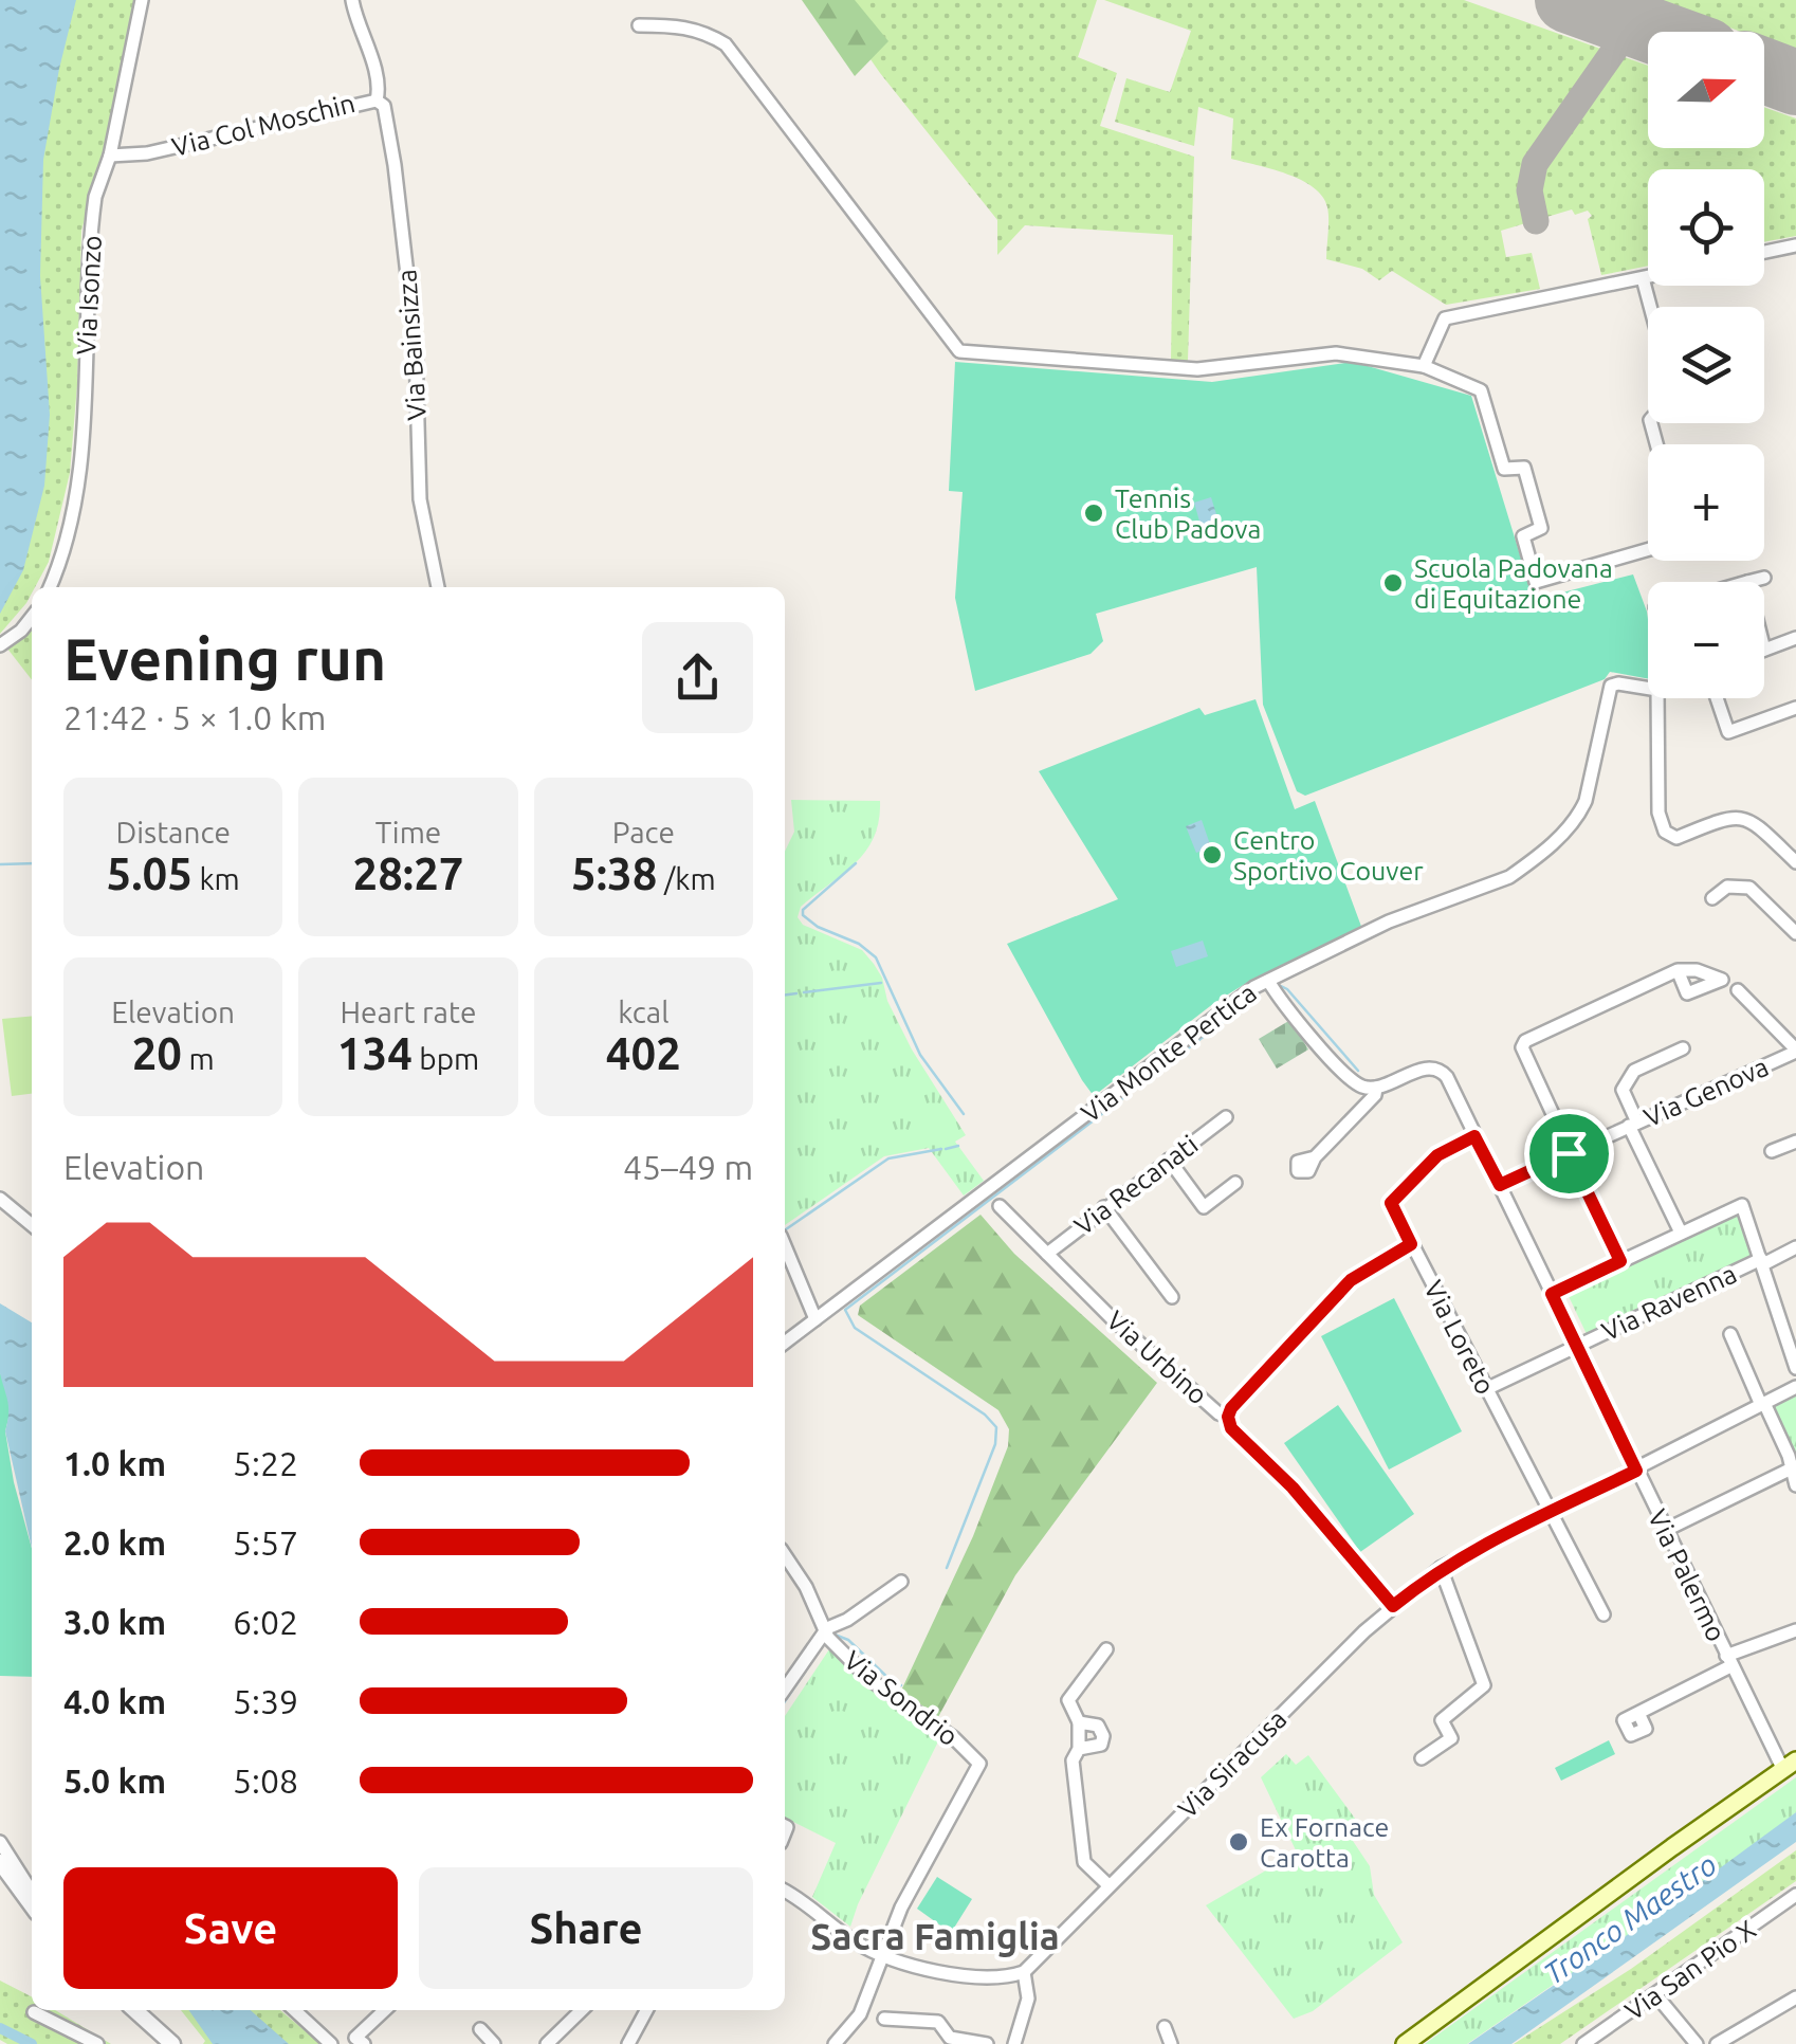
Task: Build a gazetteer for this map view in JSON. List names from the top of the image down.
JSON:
{
  "streets": {
    "street": [
      "Via Col Moschin",
      "Via Isonzo",
      "Via Bainsizza",
      "Via Monte Pertica",
      "Via Genova",
      "Via Recanati",
      "Via Ravenna",
      "Via Loreto",
      "Via Urbino",
      "Via Palermo",
      "Via Sondrio",
      "Via Siracusa",
      "Via San Pio X"
    ]
  },
  "crossings": [
    ["Via Col Moschin", "Via Isonzo"],
    ["Via Col Moschin", "Via Bainsizza"],
    ["Via Genova", "Via Palermo"],
    ["Via Recanati", "Via Urbino"],
    ["Via Ravenna", "Via Loreto"],
    ["Via Ravenna", "Via Palermo"],
    ["Via Loreto", "Via Palermo"],
    ["Via Loreto", "Via Siracusa"],
    ["Via Urbino", "Via Siracusa"],
    ["Via Palermo", "Via Siracusa"]
  ],
  "districts": ["Sacra Famiglia"],
  "water": ["Tronco Maestro"],
  "places": [
    "Tennis Club Padova",
    "Scuola Padovana di Equitazione",
    "Centro Sportivo Couver",
    "Ex Fornace Carotta"
  ],
  "north": "right",
  "page": {
    "map_buttons": ["+", "−"],
    "heading": ["Evening run", "21:42 · 5 × 1.0 km"],
    "stats": [
      ["Distance", "5.05 km"],
      ["Time", "28:27"],
      ["Pace", "5:38 /km"],
      ["Elevation", "20 m"],
      ["Heart rate", "134 bpm"],
      ["kcal", "402"]
    ],
    "chart": ["Elevation", "45–49 m"],
    "list": [
      {
        "name": "1.0 km",
        "note": "5:22"
      },
      {
        "name": "2.0 km",
        "note": "5:57"
      },
      {
        "name": "3.0 km",
        "note": "6:02"
      },
      {
        "name": "4.0 km",
        "note": "5:39"
      },
      {
        "name": "5.0 km",
        "note": "5:08"
      }
    ],
    "buttons": ["Save", "Share"]
  }
}
